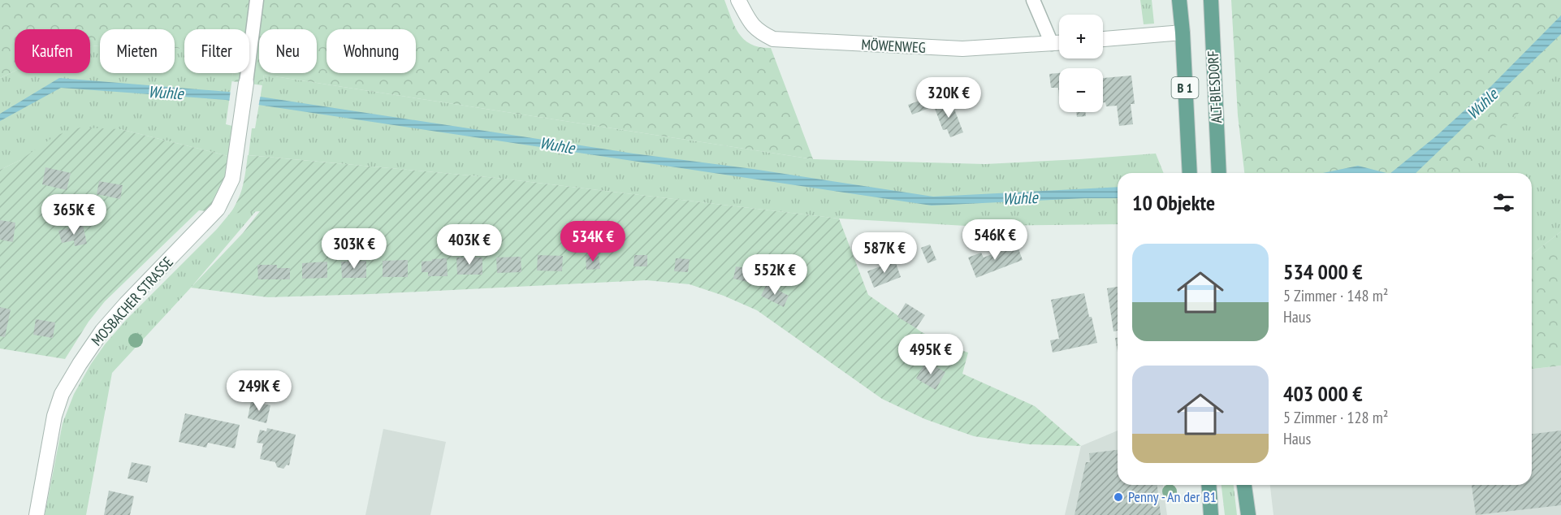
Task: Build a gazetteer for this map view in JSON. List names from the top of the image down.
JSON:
{
  "streets": {
    "main road": ["ALT-BIESDORF", "B 1"],
    "street": ["MÖWENWEG", "MOSBACHER STRASSE"]
  },
  "water": ["Wuhle"],
  "places": ["Penny - An der B1"],
  "page": {
    "map_buttons": ["+", "−"],
    "chip": [
      "Kaufen",
      "Mieten",
      "Filter",
      "Neu",
      "Wohnung"
    ],
    "price": [
      "320K €",
      "365K €",
      "546K €",
      "534K €",
      "403K €",
      "303K €",
      "587K €",
      "552K €",
      "495K €",
      "249K €"
    ],
    "heading": "10 Objekte",
    "list": [
      {
        "name": "534 000 €",
        "note": "5 Zimmer · 148 m² · Haus"
      },
      {
        "name": "403 000 €",
        "note": "5 Zimmer · 128 m² · Haus"
      }
    ]
  }
}
